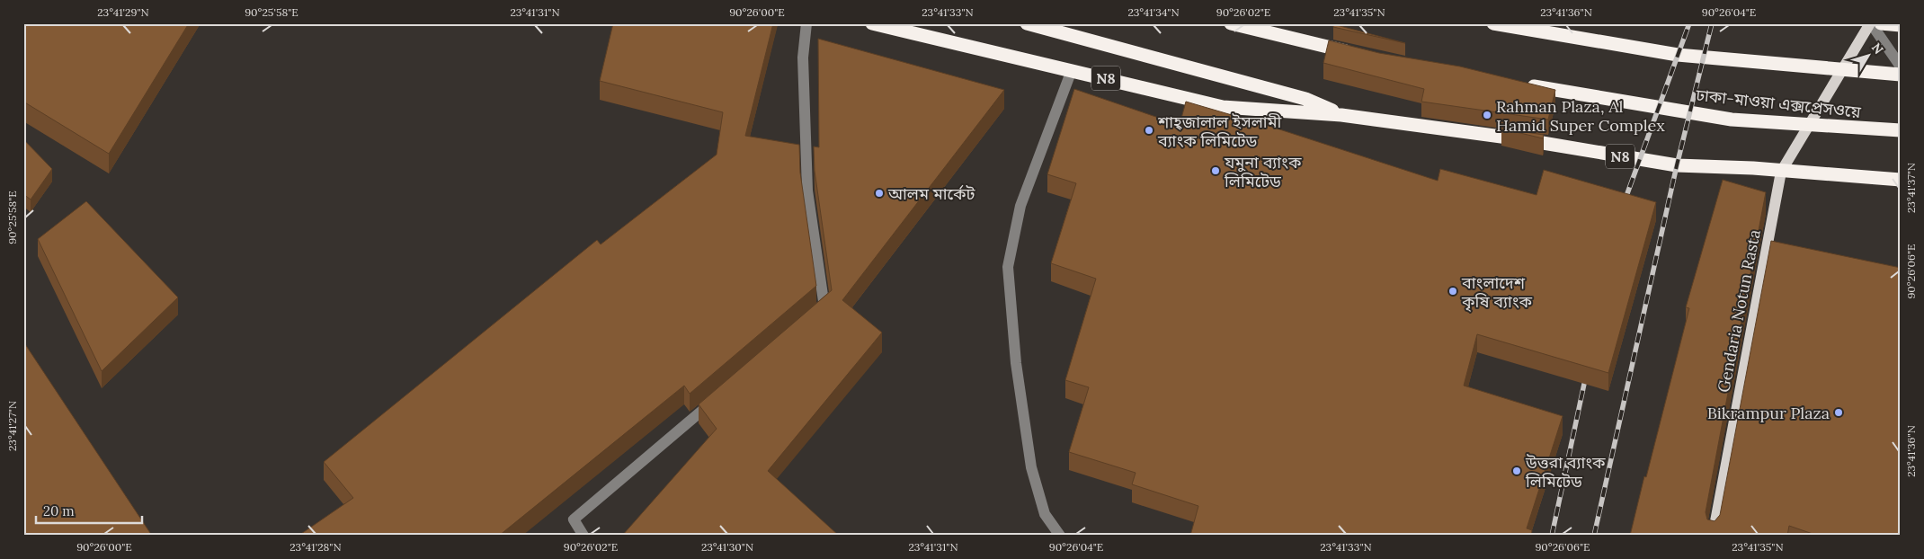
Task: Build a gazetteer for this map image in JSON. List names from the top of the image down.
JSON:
{
  "streets": {
    "highway": ["N8", "ঢাকা-মাওয়া এক্সপ্রেসওয়ে"],
    "main road": ["Gendaria Notun Rasta"]
  },
  "crossings": [
    ["N8", "Gendaria Notun Rasta"]
  ],
  "places": [
    "Rahman Plaza, Al Hamid Super Complex",
    "শাহ্জালাল ইসলামী ব্যাংক লিমিটেড",
    "যমুনা ব্যাংক লিমিটেড",
    "আলম মার্কেট",
    "বাংলাদেশ কৃষি ব্যাংক",
    "Bikrampur Plaza",
    "উত্তরা ব্যাংক লিমিটেড"
  ],
  "scale_bar": "20 m",
  "north": "top right",
  "coordinates": [
    "23°41'29\"N",
    "90°25'58\"E",
    "23°41'31\"N",
    "90°26'00\"E",
    "23°41'33\"N",
    "23°41'34\"N",
    "90°26'02\"E",
    "23°41'35\"N",
    "23°41'36\"N",
    "90°26'04\"E",
    "23°41'37\"N",
    "90°26'06\"E",
    "23°41'27\"N",
    "23°41'28\"N",
    "23°41'30\"N"
  ]
}
